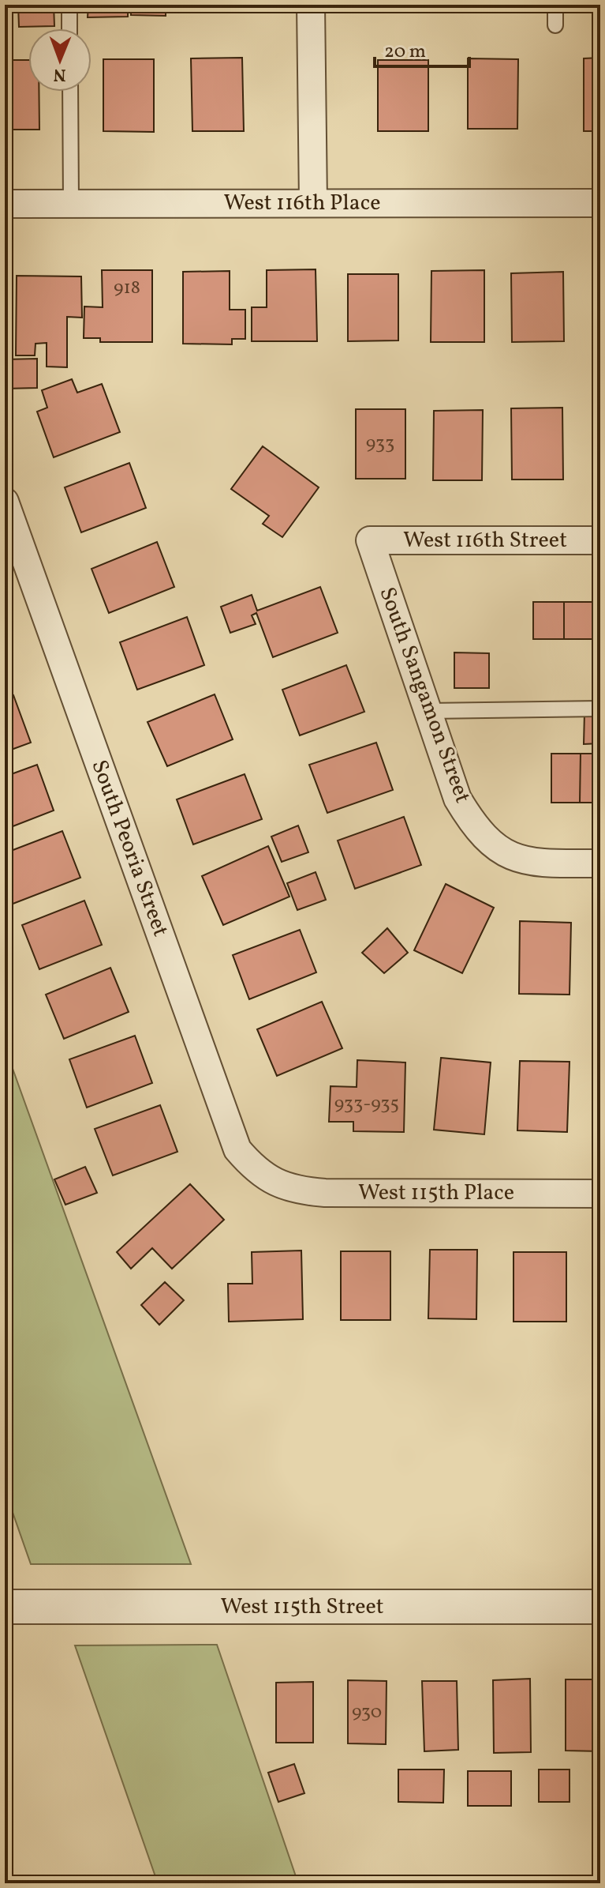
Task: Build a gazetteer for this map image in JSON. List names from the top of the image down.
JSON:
{
  "streets": {
    "street": [
      "West 116th Place",
      "West 116th Street",
      "South Sangamon Street",
      "South Peoria Street",
      "West 115th Place",
      "West 115th Street"
    ]
  },
  "crossings": [
    ["West 116th Street", "South Sangamon Street"],
    ["South Peoria Street", "West 115th Place"]
  ],
  "house_numbers": [
    "918",
    "933",
    "933-935",
    "930"
  ],
  "scale_bar": "20 m",
  "north": "bottom"
}
